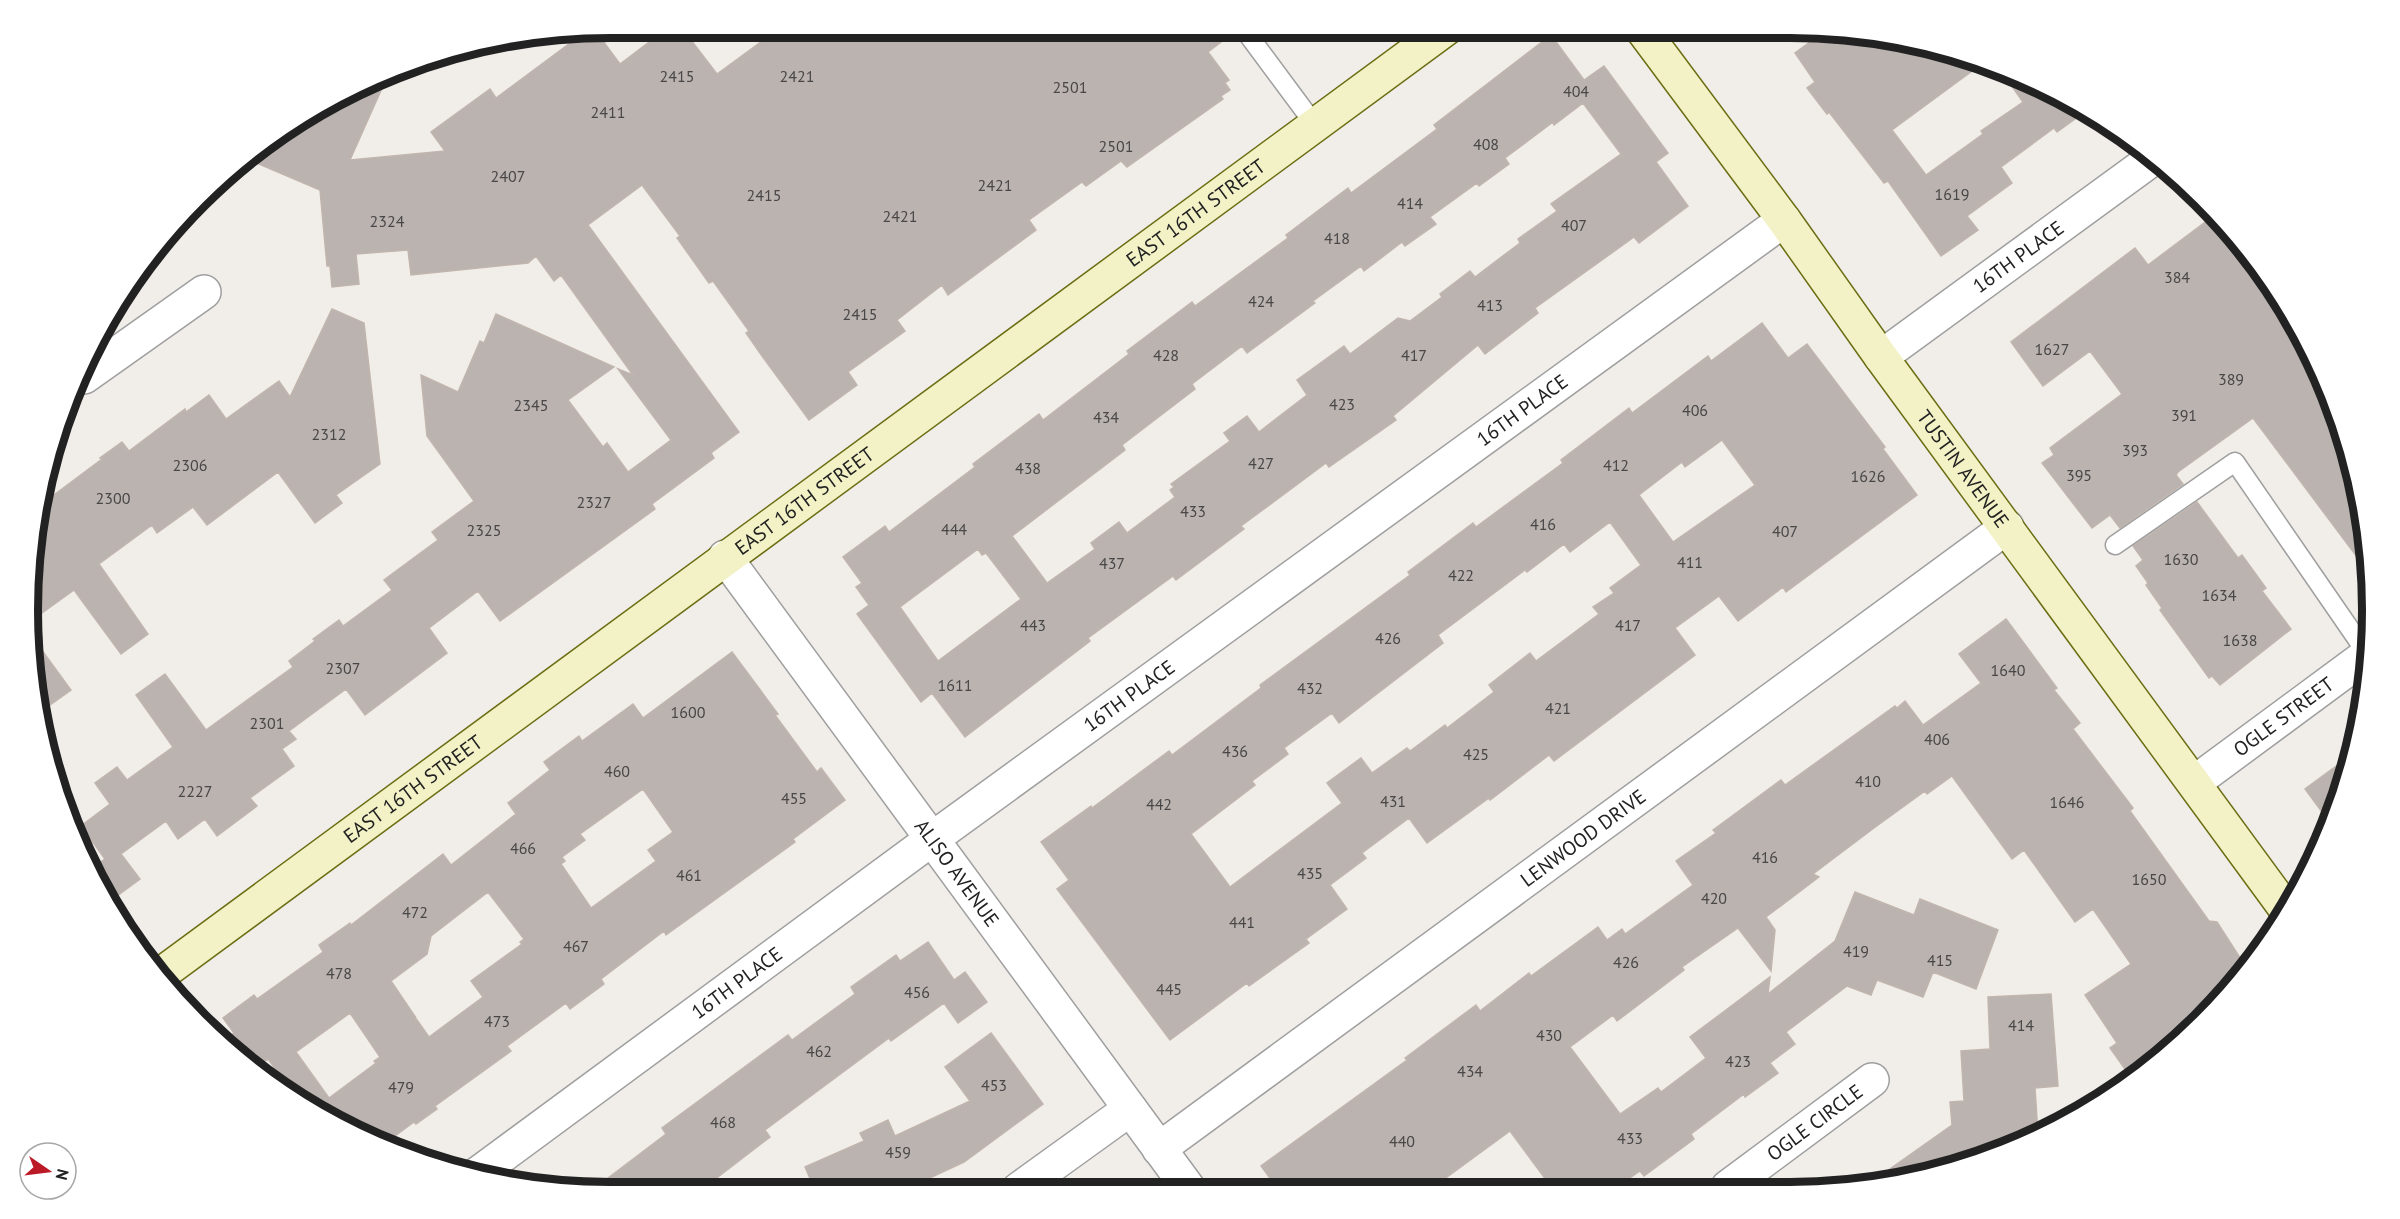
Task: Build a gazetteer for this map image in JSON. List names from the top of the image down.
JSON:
{
  "streets": {
    "street": [
      "EAST 16TH STREET",
      "16TH PLACE",
      "TUSTIN AVENUE",
      "OGLE STREET",
      "LENWOOD DRIVE",
      "ALISO AVENUE",
      "OGLE CIRCLE"
    ]
  },
  "crossings": [
    ["EAST 16TH STREET", "ALISO AVENUE"],
    ["16TH PLACE", "TUSTIN AVENUE"],
    ["16TH PLACE", "ALISO AVENUE"],
    ["TUSTIN AVENUE", "OGLE STREET"],
    ["TUSTIN AVENUE", "LENWOOD DRIVE"],
    ["LENWOOD DRIVE", "ALISO AVENUE"]
  ],
  "house_numbers": [
    "2415",
    "2421",
    "2501",
    "404",
    "2411",
    "408",
    "2501",
    "2407",
    "2421",
    "1619",
    "2415",
    "414",
    "2421",
    "2324",
    "407",
    "418",
    "384",
    "424",
    "413",
    "2415",
    "1627",
    "428",
    "417",
    "389",
    "423",
    "2345",
    "406",
    "391",
    "434",
    "2312",
    "393",
    "427",
    "2306",
    "412",
    "438",
    "395",
    "1626",
    "2300",
    "2327",
    "433",
    "416",
    "444",
    "2325",
    "407",
    "1630",
    "411",
    "437",
    "422",
    "1634",
    "443",
    "417",
    "426",
    "1638",
    "2307",
    "1640",
    "1611",
    "432",
    "421",
    "1600",
    "2301",
    "406",
    "436",
    "425",
    "460",
    "410",
    "2227",
    "455",
    "431",
    "1646",
    "442",
    "466",
    "416",
    "435",
    "461",
    "1650",
    "420",
    "472",
    "441",
    "467",
    "419",
    "415",
    "426",
    "478",
    "445",
    "456",
    "473",
    "414",
    "430",
    "462",
    "423",
    "434",
    "453",
    "479",
    "468",
    "433",
    "440",
    "459"
  ],
  "north": "right"
}
